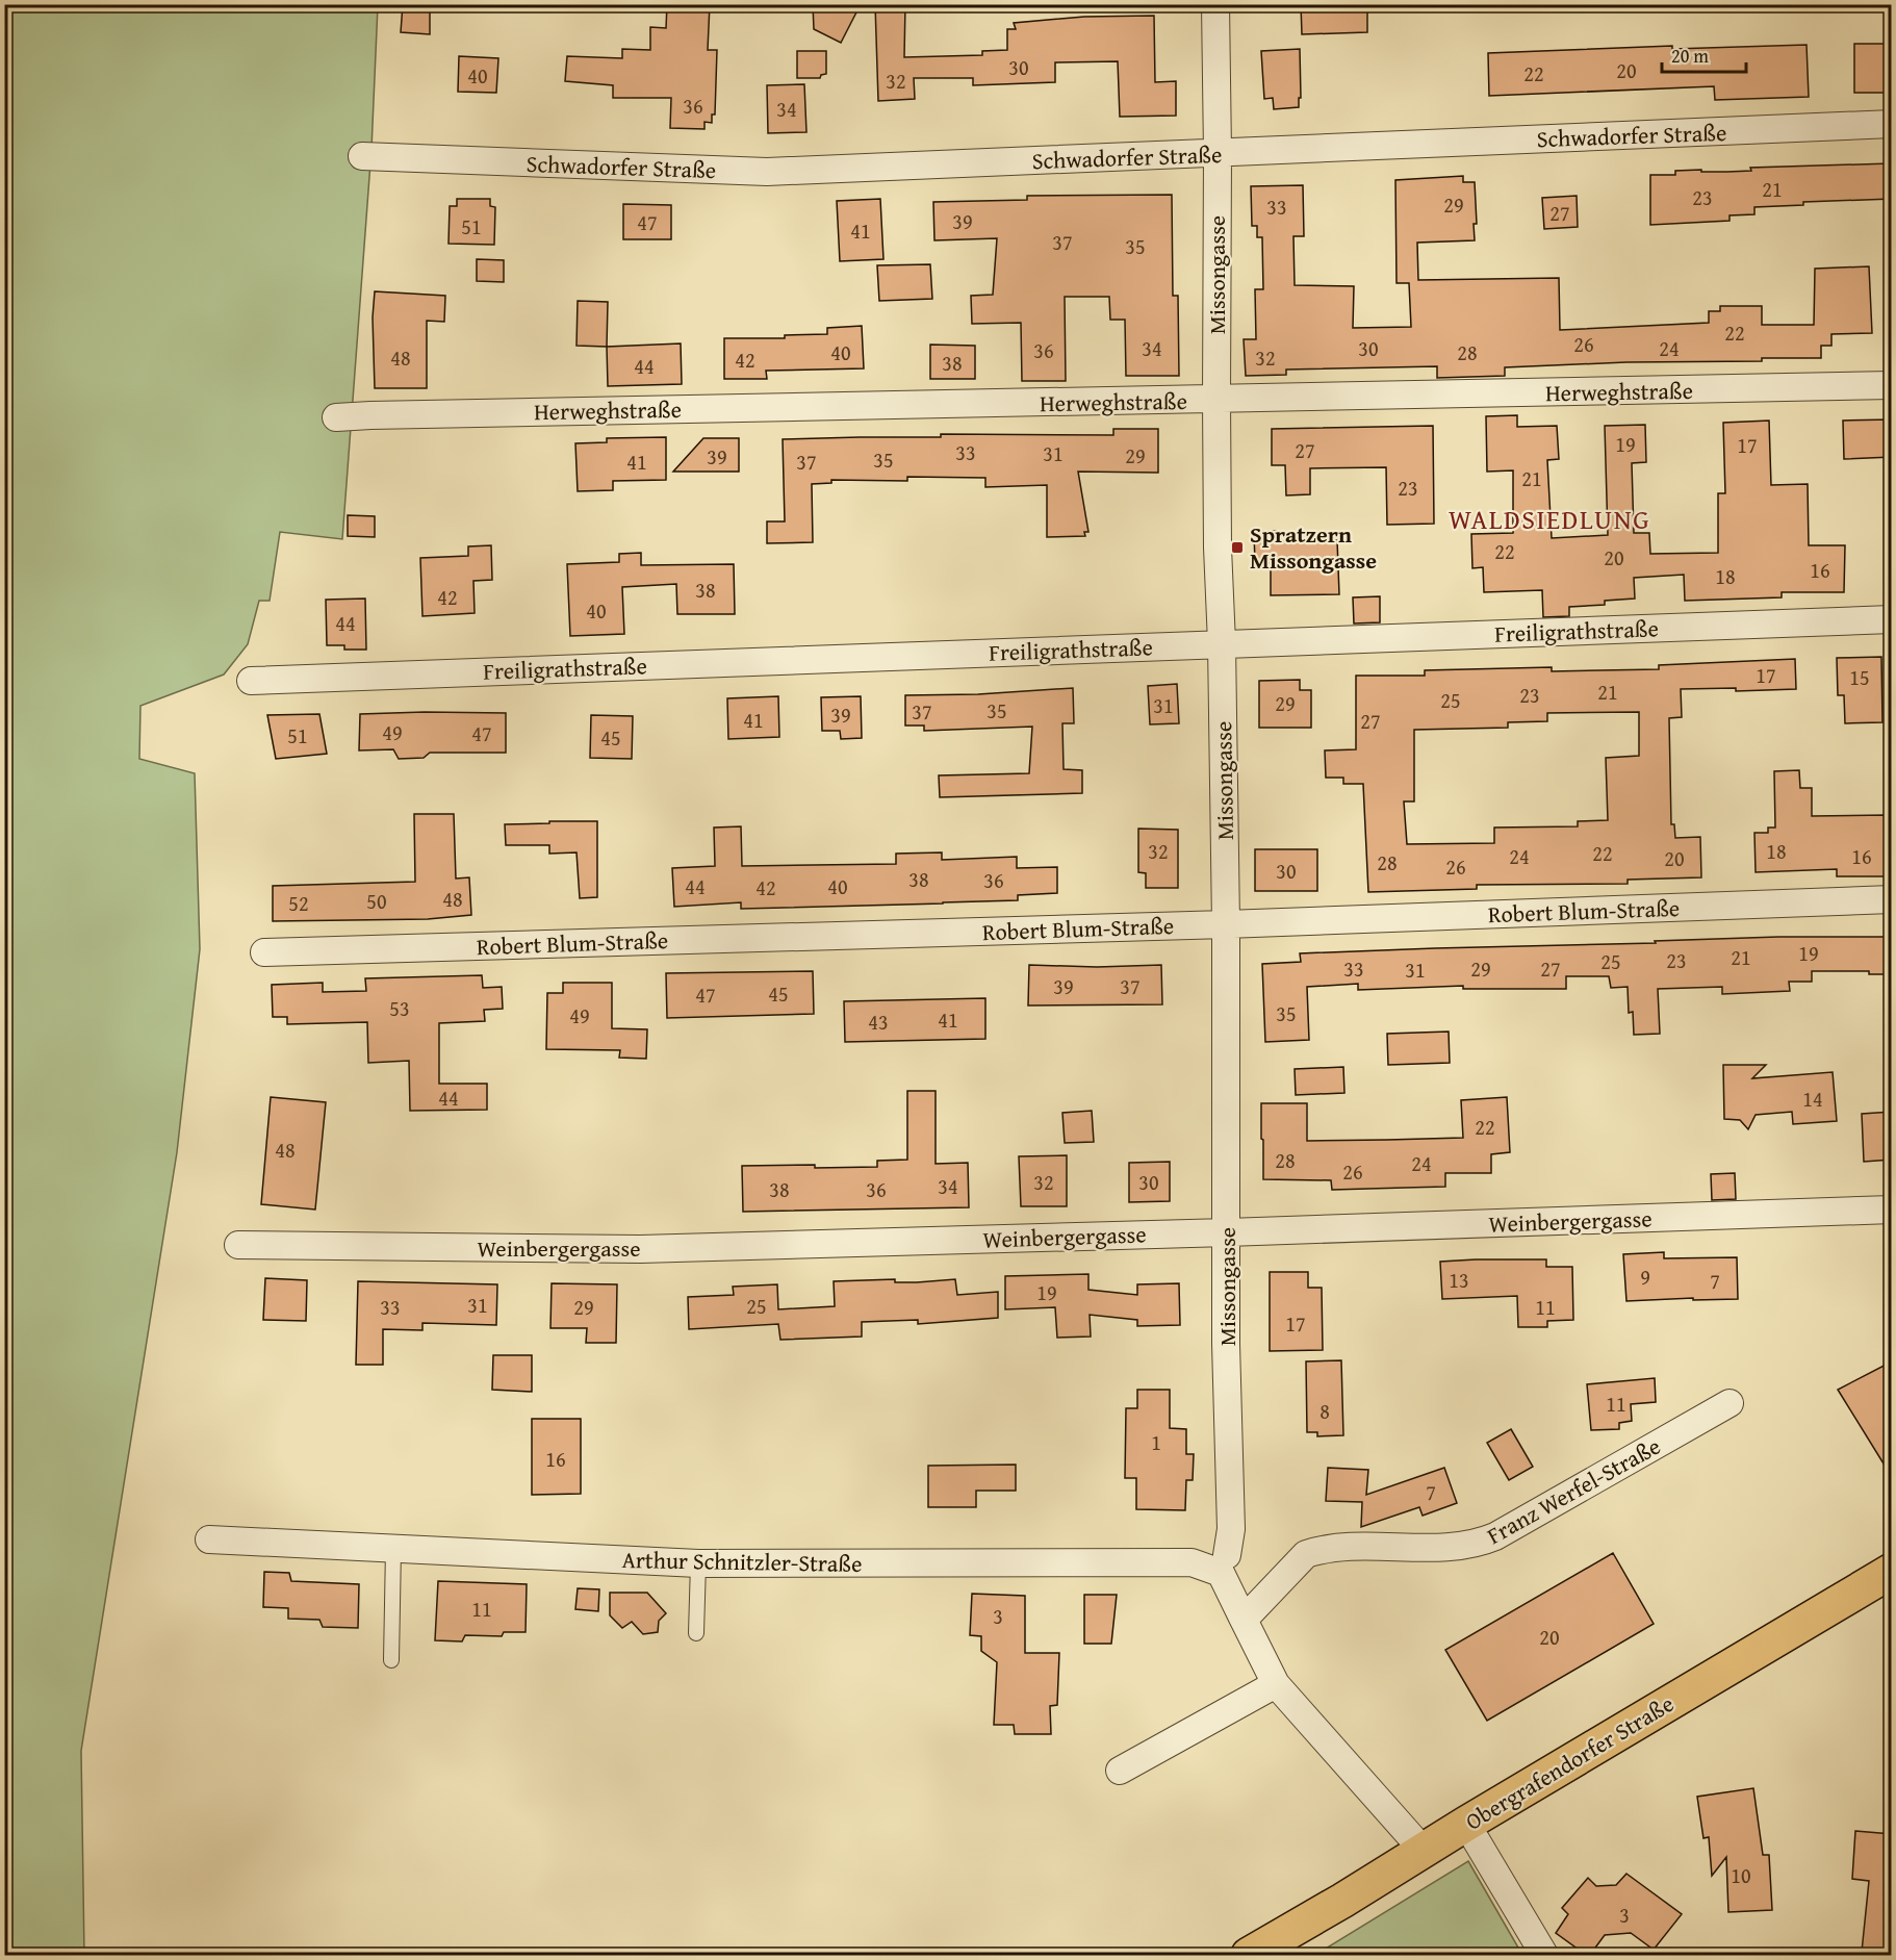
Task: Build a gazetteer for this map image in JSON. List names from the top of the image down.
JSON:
{
  "streets": {
    "main road": ["Obergrafendorfer Straße"],
    "street": [
      "Schwadorfer Straße",
      "Missongasse",
      "Herweghstraße",
      "Freiligrathstraße",
      "Robert Blum-Straße",
      "Weinbergergasse",
      "Franz Werfel-Straße",
      "Arthur Schnitzler-Straße"
    ]
  },
  "crossings": [
    ["Schwadorfer Straße", "Missongasse"],
    ["Missongasse", "Herweghstraße"],
    ["Missongasse", "Freiligrathstraße"],
    ["Missongasse", "Robert Blum-Straße"],
    ["Missongasse", "Weinbergergasse"],
    ["Franz Werfel-Straße", "Arthur Schnitzler-Straße"]
  ],
  "districts": ["WALDSIEDLUNG"],
  "places": {
    "transit": ["Spratzern Missongasse"]
  },
  "house_numbers": [
    "30",
    "20",
    "22",
    "40",
    "32",
    "36",
    "34",
    "21",
    "23",
    "29",
    "33",
    "27",
    "39",
    "47",
    "51",
    "41",
    "37",
    "35",
    "22",
    "26",
    "34",
    "30",
    "24",
    "36",
    "40",
    "28",
    "48",
    "32",
    "42",
    "38",
    "44",
    "19",
    "17",
    "27",
    "33",
    "31",
    "29",
    "39",
    "35",
    "41",
    "37",
    "21",
    "23",
    "22",
    "20",
    "16",
    "18",
    "38",
    "42",
    "40",
    "44",
    "17",
    "15",
    "21",
    "23",
    "25",
    "29",
    "31",
    "35",
    "37",
    "39",
    "41",
    "27",
    "49",
    "47",
    "51",
    "45",
    "32",
    "18",
    "22",
    "24",
    "16",
    "20",
    "28",
    "26",
    "30",
    "38",
    "36",
    "44",
    "40",
    "42",
    "48",
    "50",
    "52",
    "19",
    "21",
    "23",
    "25",
    "33",
    "29",
    "27",
    "31",
    "39",
    "37",
    "45",
    "47",
    "53",
    "35",
    "49",
    "41",
    "43",
    "44",
    "14",
    "22",
    "48",
    "28",
    "24",
    "26",
    "32",
    "30",
    "34",
    "38",
    "36",
    "9",
    "13",
    "7",
    "19",
    "31",
    "25",
    "33",
    "29",
    "11",
    "17",
    "11",
    "8",
    "1",
    "16",
    "7",
    "11",
    "3",
    "20",
    "10",
    "3"
  ],
  "scale_bar": "20 m"
}
